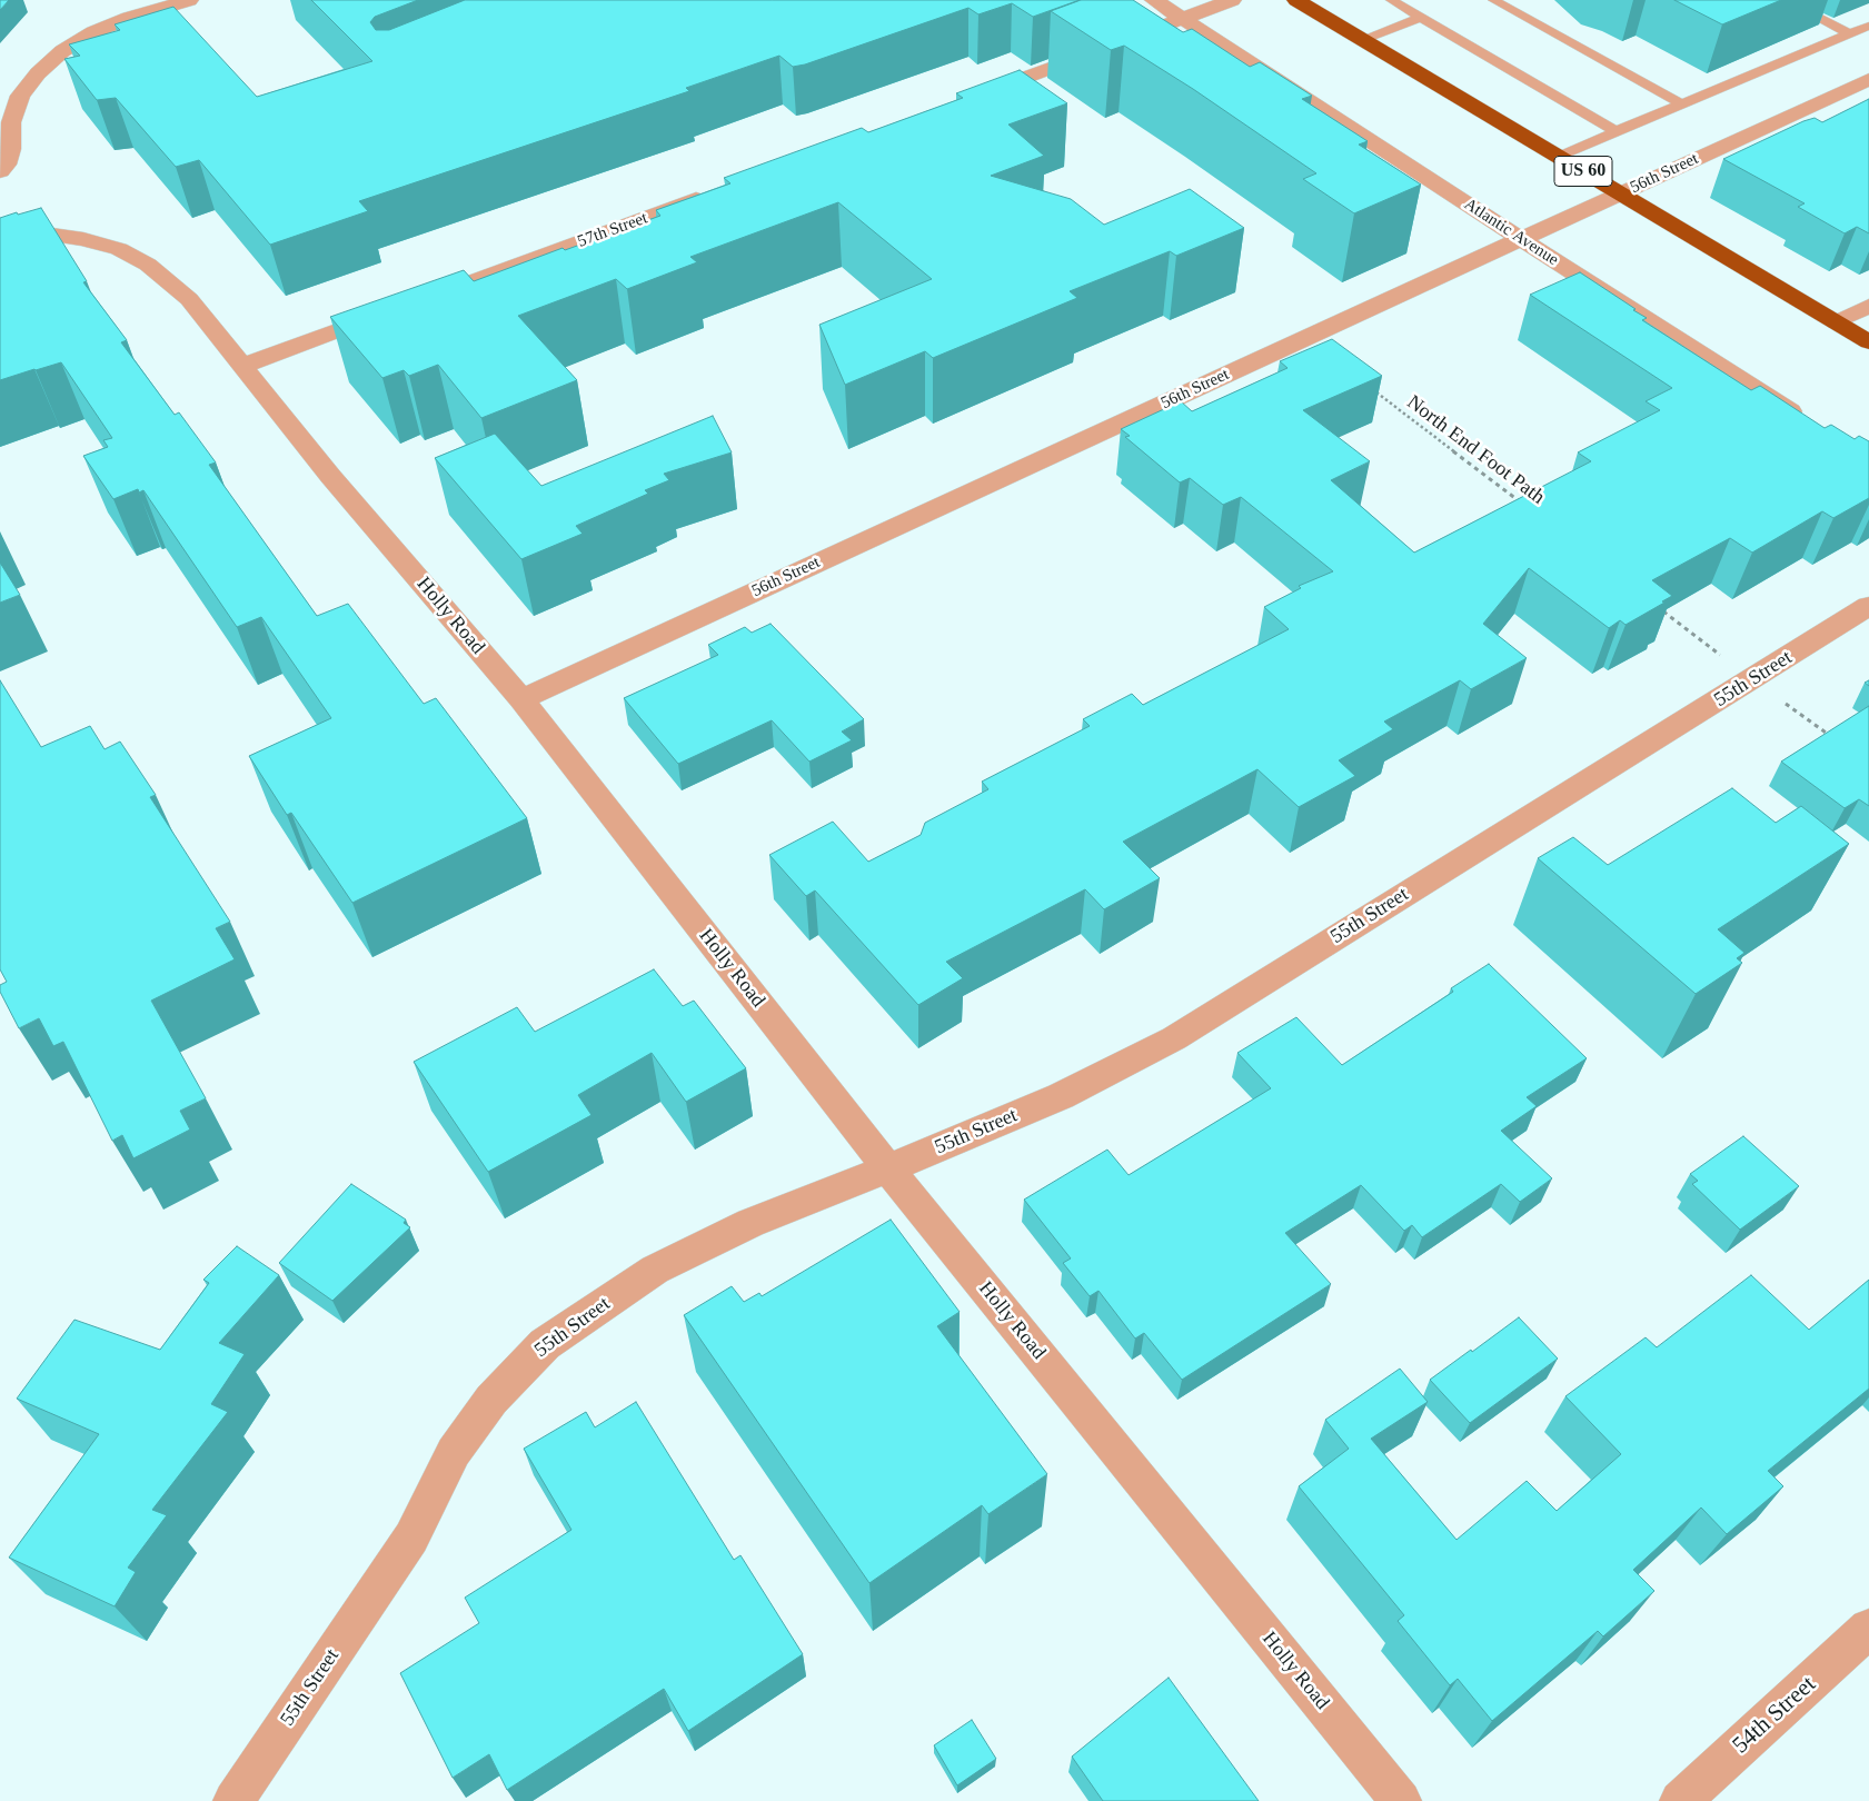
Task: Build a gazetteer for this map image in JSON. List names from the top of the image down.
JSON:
{
  "streets": {
    "highway": ["US 60"],
    "street": [
      "56th Street",
      "57th Street",
      "Atlantic Avenue",
      "Holly Road",
      "55th Street",
      "54th Street"
    ],
    "path": ["North End Foot Path"]
  },
  "crossings": [
    ["US 60", "56th Street"],
    ["56th Street", "Atlantic Avenue"],
    ["56th Street", "Holly Road"],
    ["Holly Road", "55th Street"]
  ]
}
